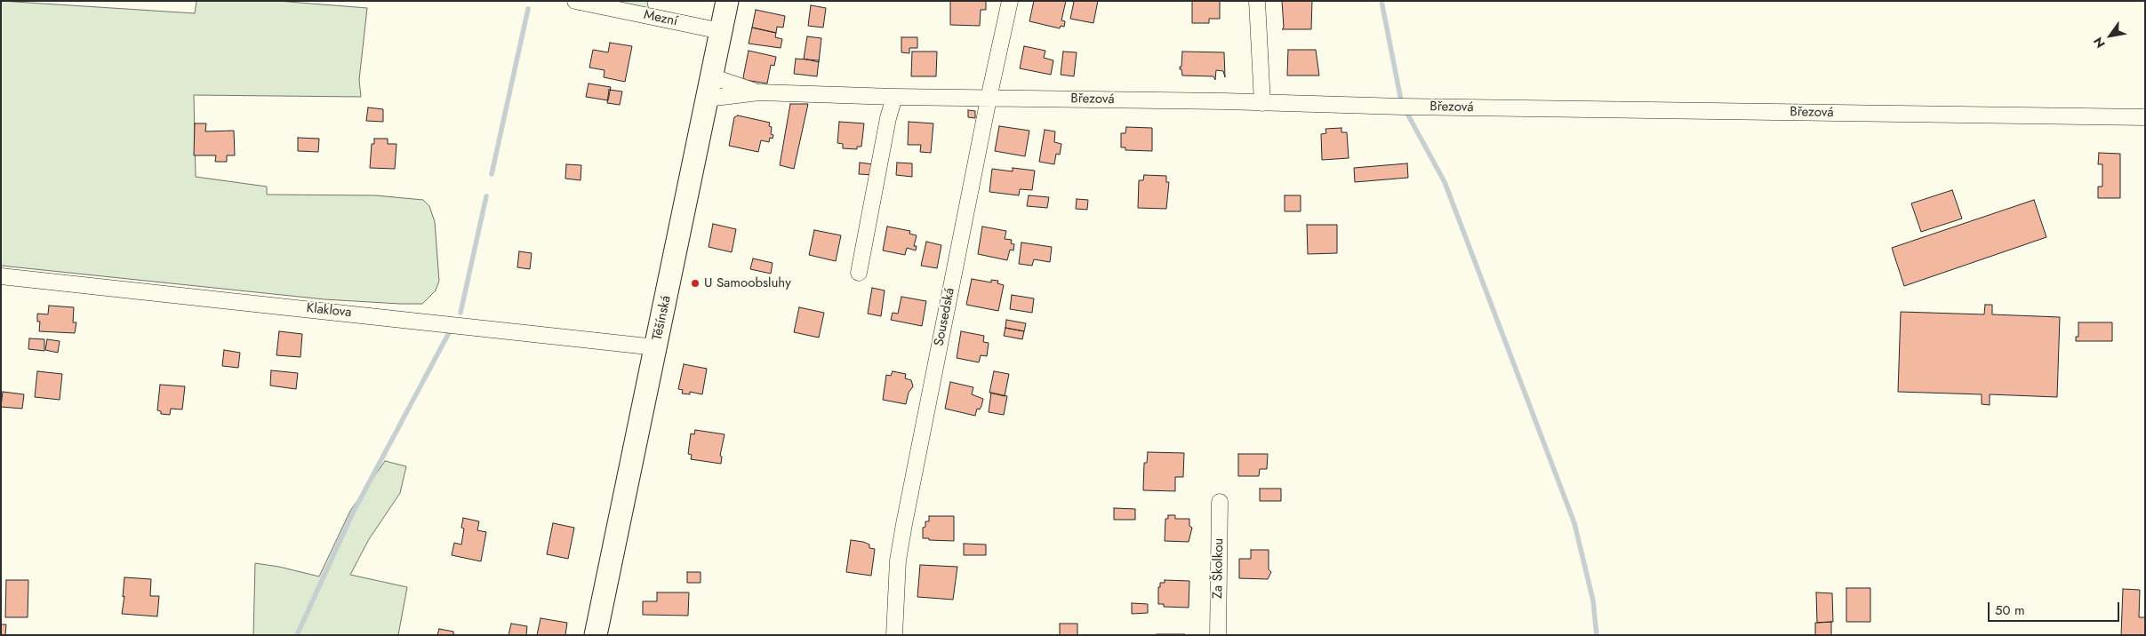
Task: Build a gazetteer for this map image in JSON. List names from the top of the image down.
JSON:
{
  "streets": {
    "main road": ["Těšínská"],
    "street": [
      "Mezní",
      "Březová",
      "Klaklova",
      "Sousedská",
      "Za Školkou"
    ]
  },
  "crossings": [
    ["Mezní", "Těšínská"],
    ["Březová", "Sousedská"],
    ["Březová", "Těšínská"],
    ["Klaklova", "Těšínská"]
  ],
  "places": ["U Samoobsluhy"],
  "scale_bar": "50 m",
  "north": "bottom left"
}
